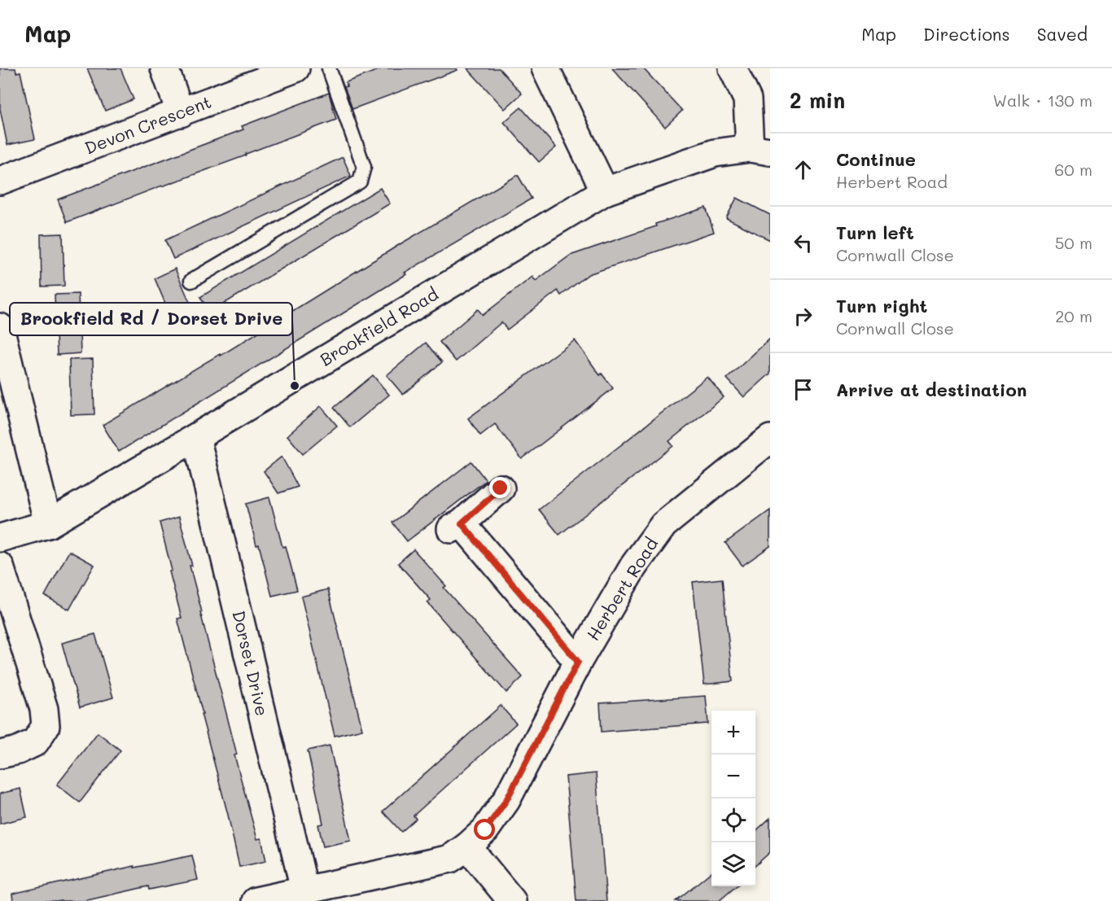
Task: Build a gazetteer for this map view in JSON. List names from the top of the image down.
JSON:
{
  "streets": {
    "street": [
      "Devon Crescent",
      "Brookfield Road",
      "Herbert Road",
      "Dorset Drive"
    ]
  },
  "crossings": [
    ["Brookfield Road", "Dorset Drive"],
    ["Herbert Road", "Dorset Drive"]
  ],
  "places": ["Brookfield Rd / Dorset Drive"],
  "page": {
    "header": "Map",
    "nav": ["Map", "Directions", "Saved"],
    "heading": ["2 min", "Walk · 130 m"],
    "list": [
      ["Continue", "Herbert Road", "60 m"],
      ["Turn left", "Cornwall Close", "50 m"],
      ["Turn right", "Cornwall Close", "20 m"],
      "Arrive at destination"
    ],
    "map_buttons": ["+", "−"]
  }
}
